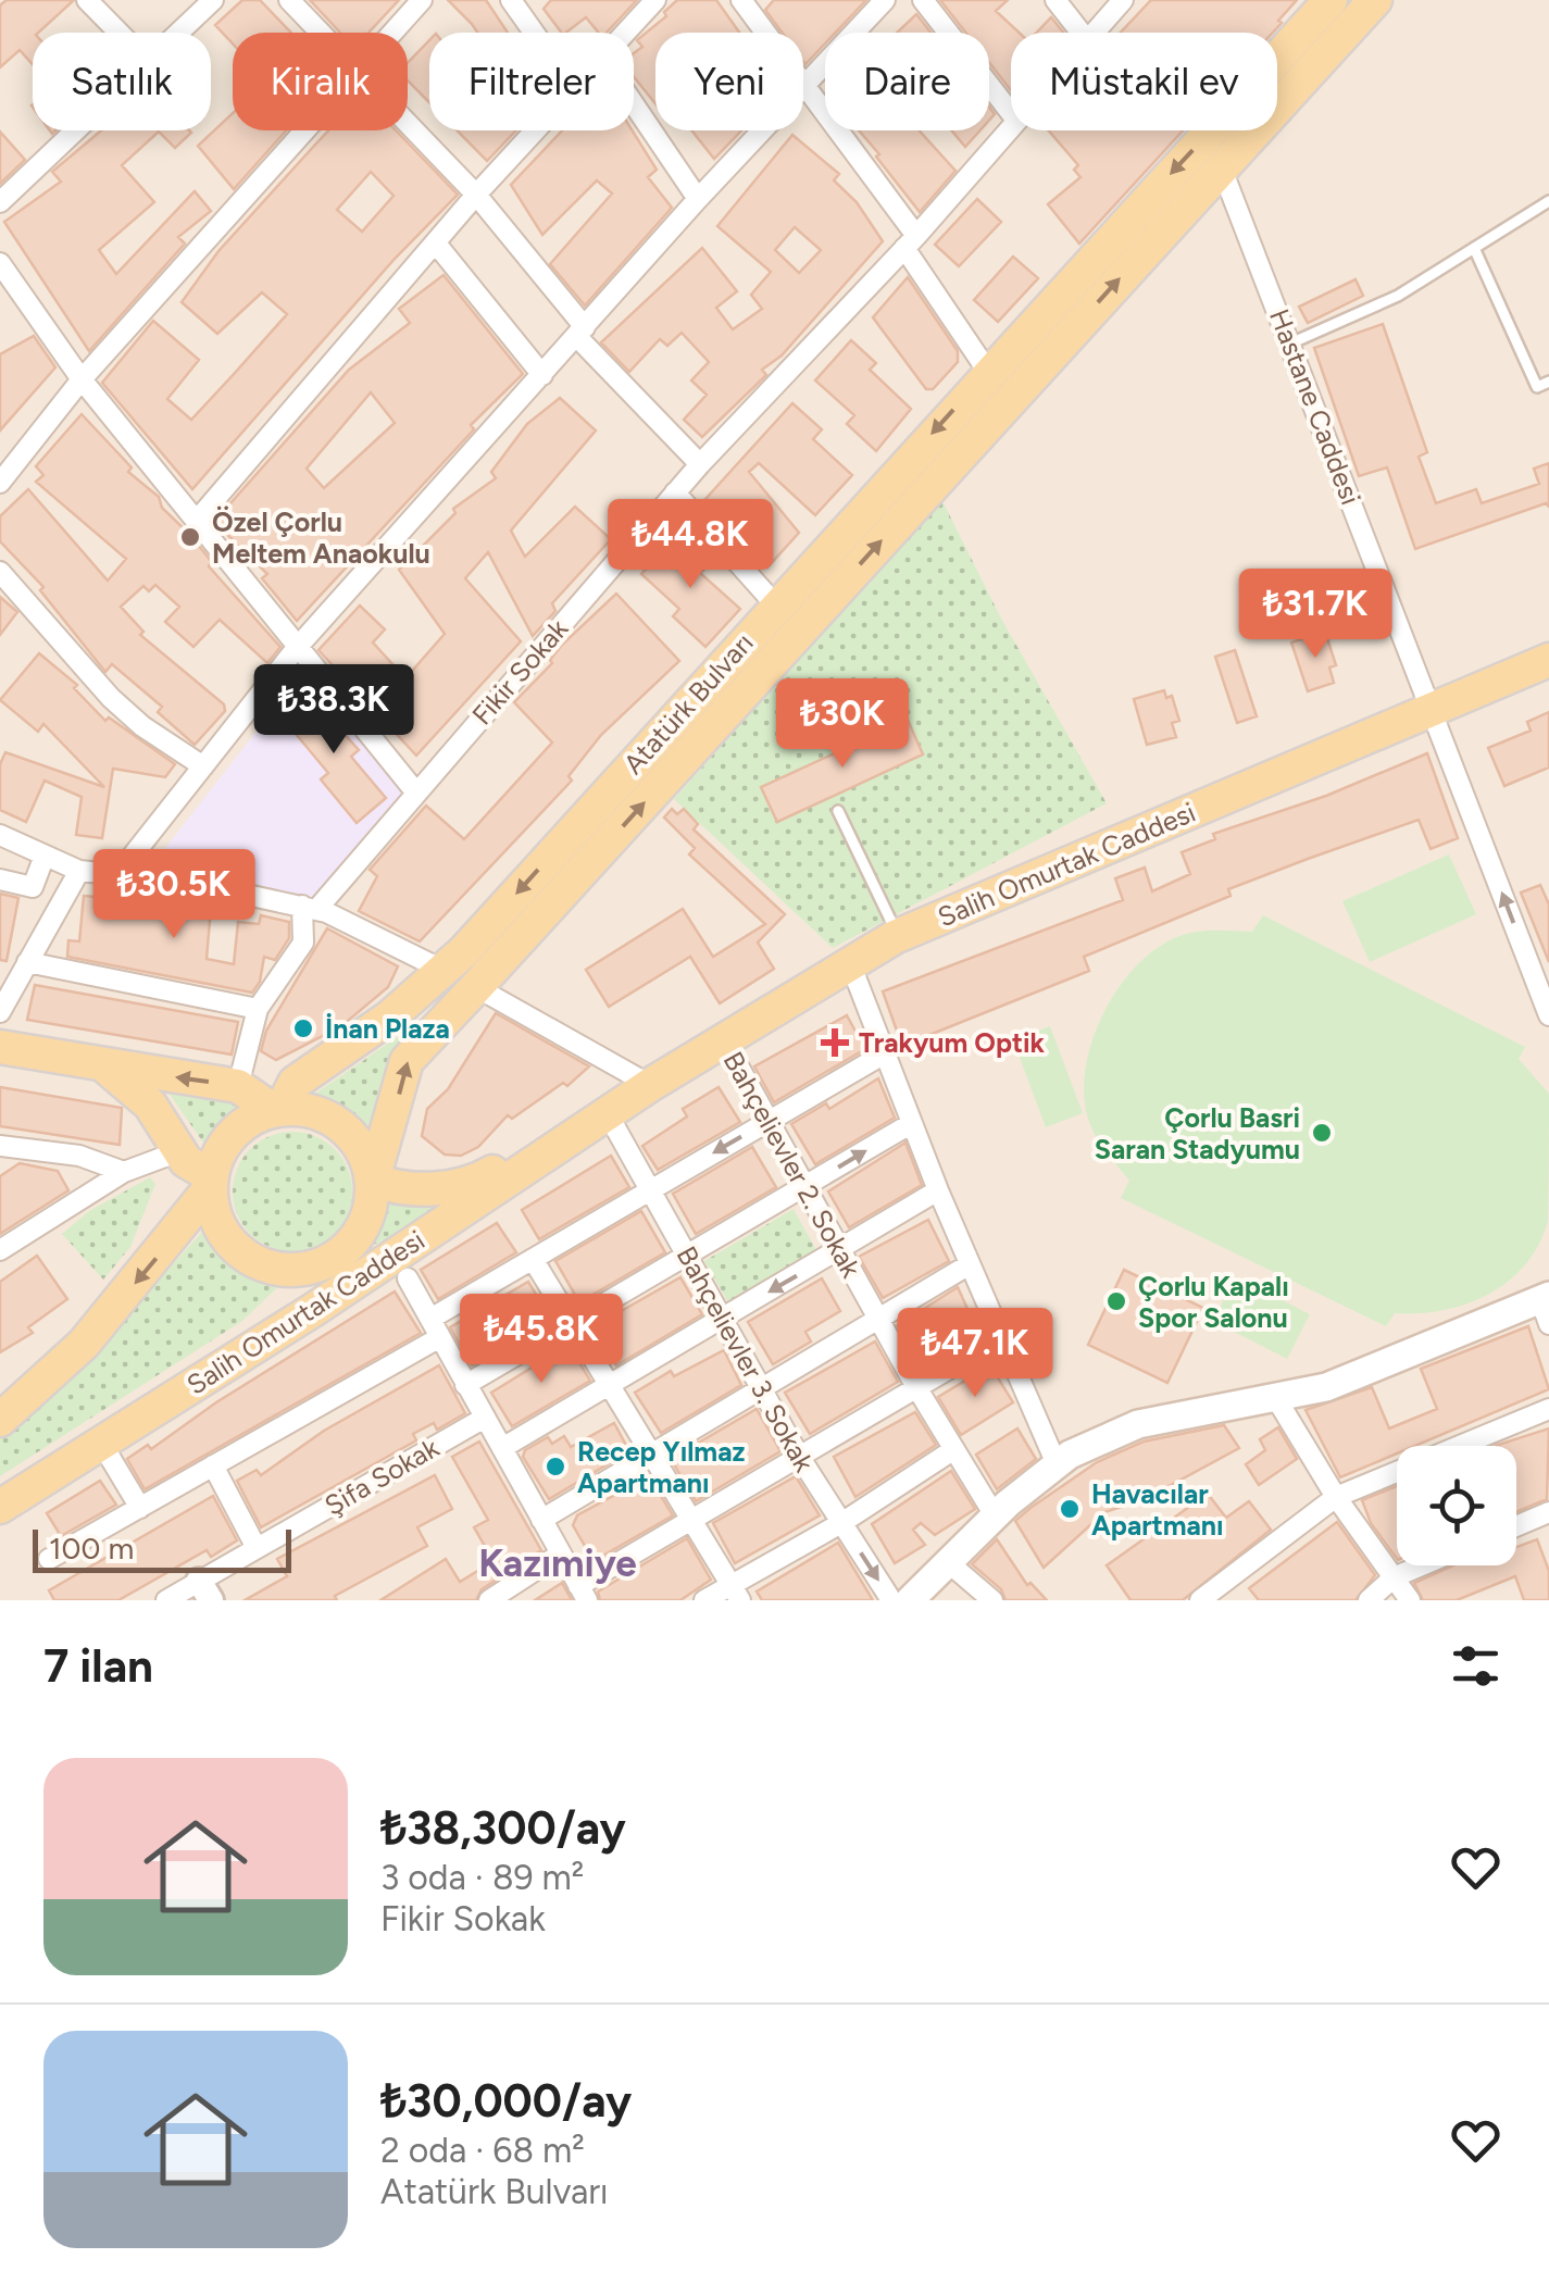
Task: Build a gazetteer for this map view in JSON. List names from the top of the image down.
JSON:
{
  "streets": {
    "main road": ["Atatürk Bulvarı", "Salih Omurtak Caddesi"],
    "street": [
      "Hastane Caddesi",
      "Fikir Sokak",
      "Bahçelievler 2. Sokak",
      "Bahçelievler 3. Sokak",
      "Şifa Sokak"
    ]
  },
  "crossings": [
    ["Hastane Caddesi", "Atatürk Bulvarı"],
    ["Hastane Caddesi", "Salih Omurtak Caddesi"],
    ["Atatürk Bulvarı", "Salih Omurtak Caddesi"],
    ["Salih Omurtak Caddesi", "Bahçelievler 2. Sokak"],
    ["Salih Omurtak Caddesi", "Bahçelievler 3. Sokak"]
  ],
  "one_way": ["Hastane Caddesi"],
  "districts": ["Kazımiye"],
  "places": {
    "other": [
      "Özel Çorlu Meltem Anaokulu",
      "İnan Plaza",
      "Çorlu Basri Saran Stadyumu",
      "Çorlu Kapalı Spor Salonu",
      "Recep Yılmaz Apartmanı",
      "Havacılar Apartmanı"
    ],
    "health": ["Trakyum Optik"]
  },
  "scale_bar": "100 m",
  "page": {
    "chip": [
      "Satılık",
      "Kiralık",
      "Filtreler",
      "Yeni",
      "Daire",
      "Müstakil ev"
    ],
    "price": [
      "₺44.8K",
      "₺31.7K",
      "₺38.3K",
      "₺30K",
      "₺30.5K",
      "₺45.8K",
      "₺47.1K"
    ],
    "scale": "100 m",
    "heading": "7 ilan",
    "list": [
      {
        "name": "₺38,300/ay",
        "note": "3 oda · 89 m² · Fikir Sokak"
      },
      {
        "name": "₺30,000/ay",
        "note": "2 oda · 68 m² · Atatürk Bulvarı"
      }
    ]
  }
}
